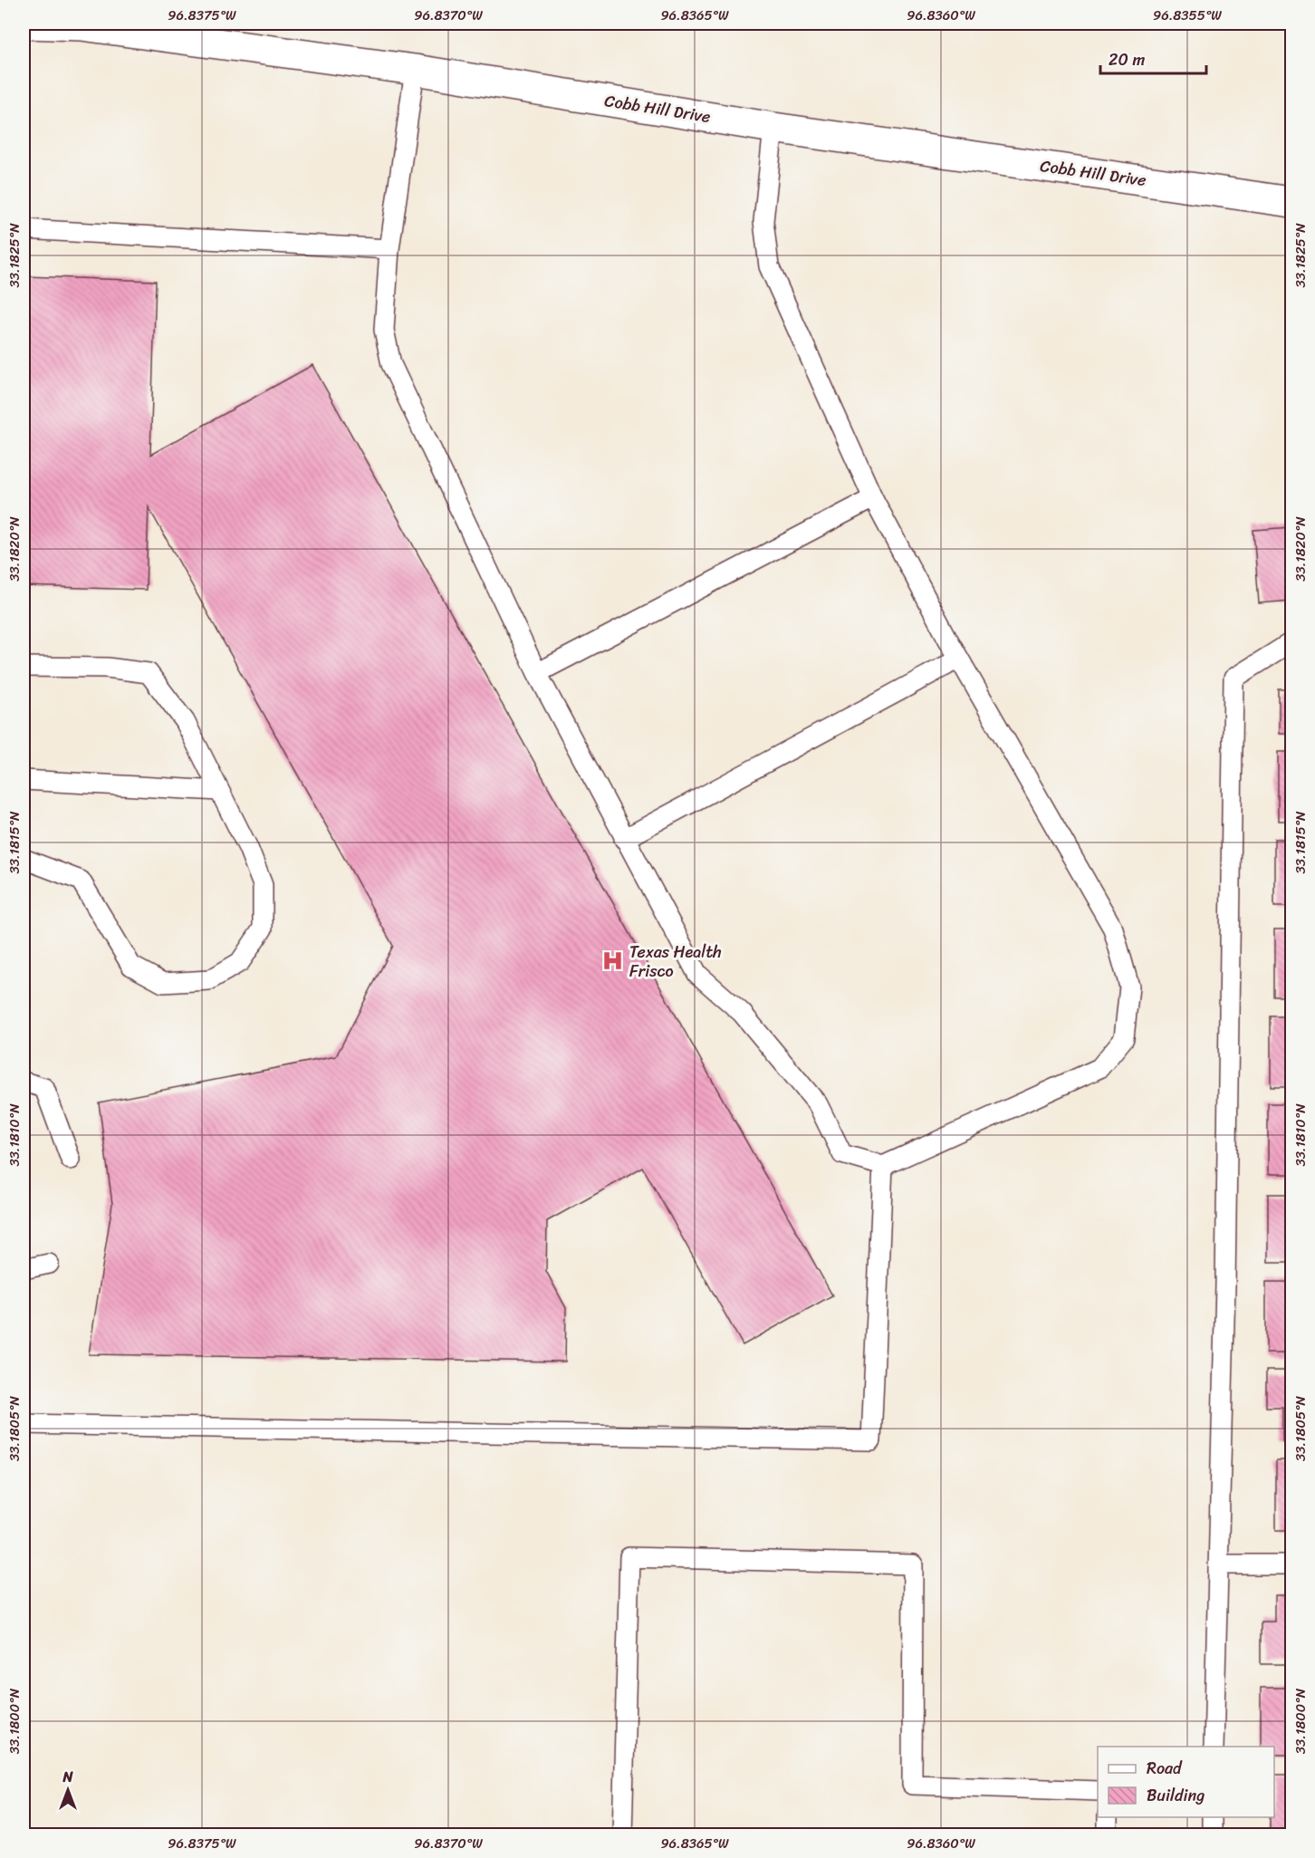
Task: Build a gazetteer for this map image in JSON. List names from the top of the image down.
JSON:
{
  "streets": {
    "street": ["Cobb Hill Drive"]
  },
  "places": {
    "hospital": ["Texas Health Frisco"]
  },
  "legend": ["Road", "Building"],
  "scale_bar": "20 m",
  "north": "top",
  "coordinates": [
    "96.8375°W",
    "96.8370°W",
    "96.8365°W",
    "96.8360°W",
    "96.8355°W",
    "33.1825°N",
    "33.1820°N",
    "33.1815°N",
    "33.1810°N",
    "33.1805°N",
    "33.1800°N"
  ]
}
